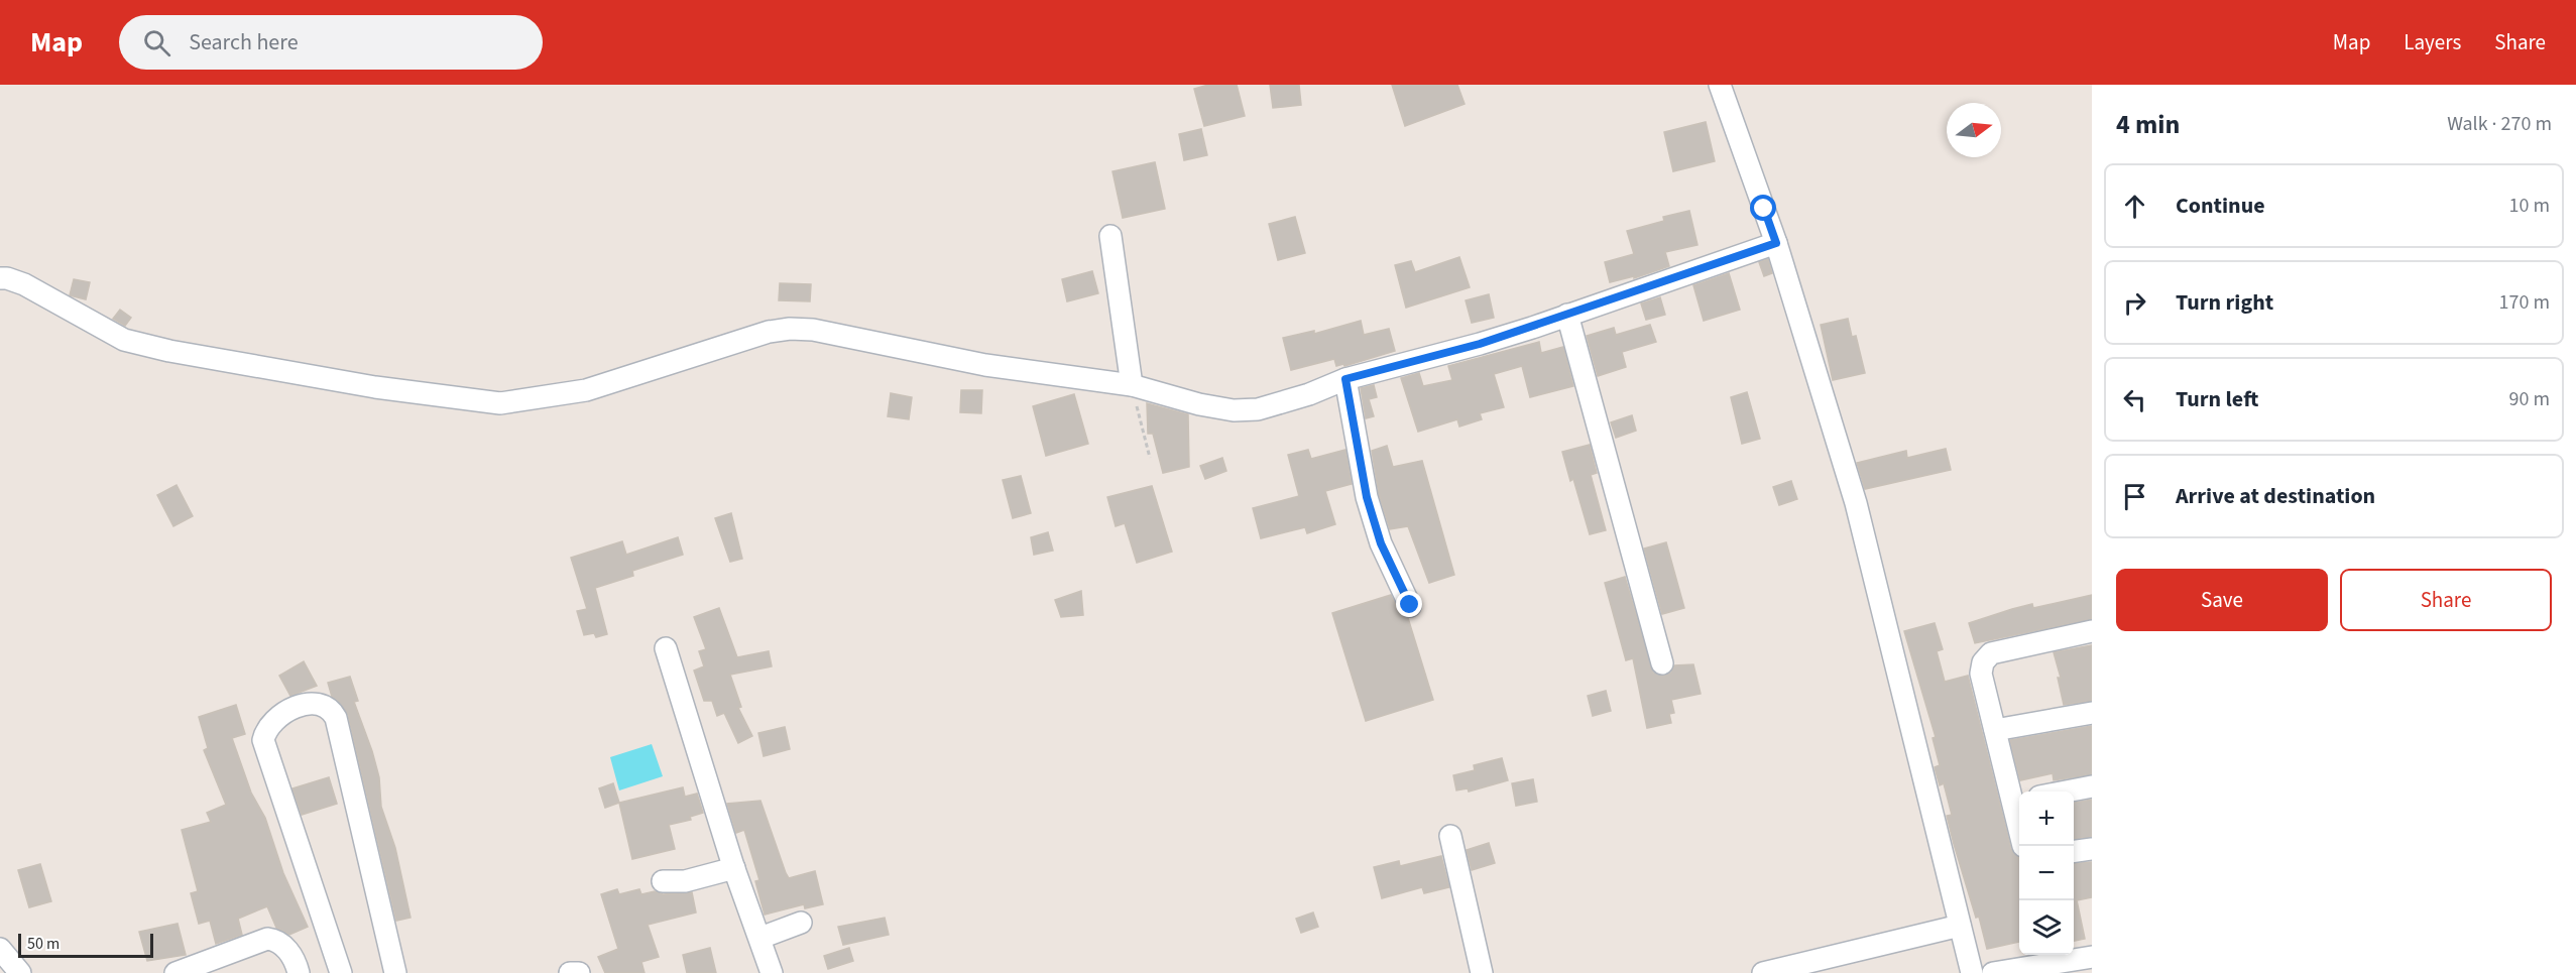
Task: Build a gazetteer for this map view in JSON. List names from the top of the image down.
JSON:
{
  "scale_bar": "50 m",
  "north": "right",
  "page": {
    "header": "Map",
    "search": "Search here",
    "nav": ["Map", "Layers", "Share"],
    "heading": ["4 min", "Walk · 270 m"],
    "list": [
      ["Continue", "10 m"],
      ["Turn right", "170 m"],
      ["Turn left", "90 m"],
      "Arrive at destination"
    ],
    "buttons": ["Save", "Share"],
    "map_buttons": ["+", "−"],
    "scale": "50 m"
  }
}
